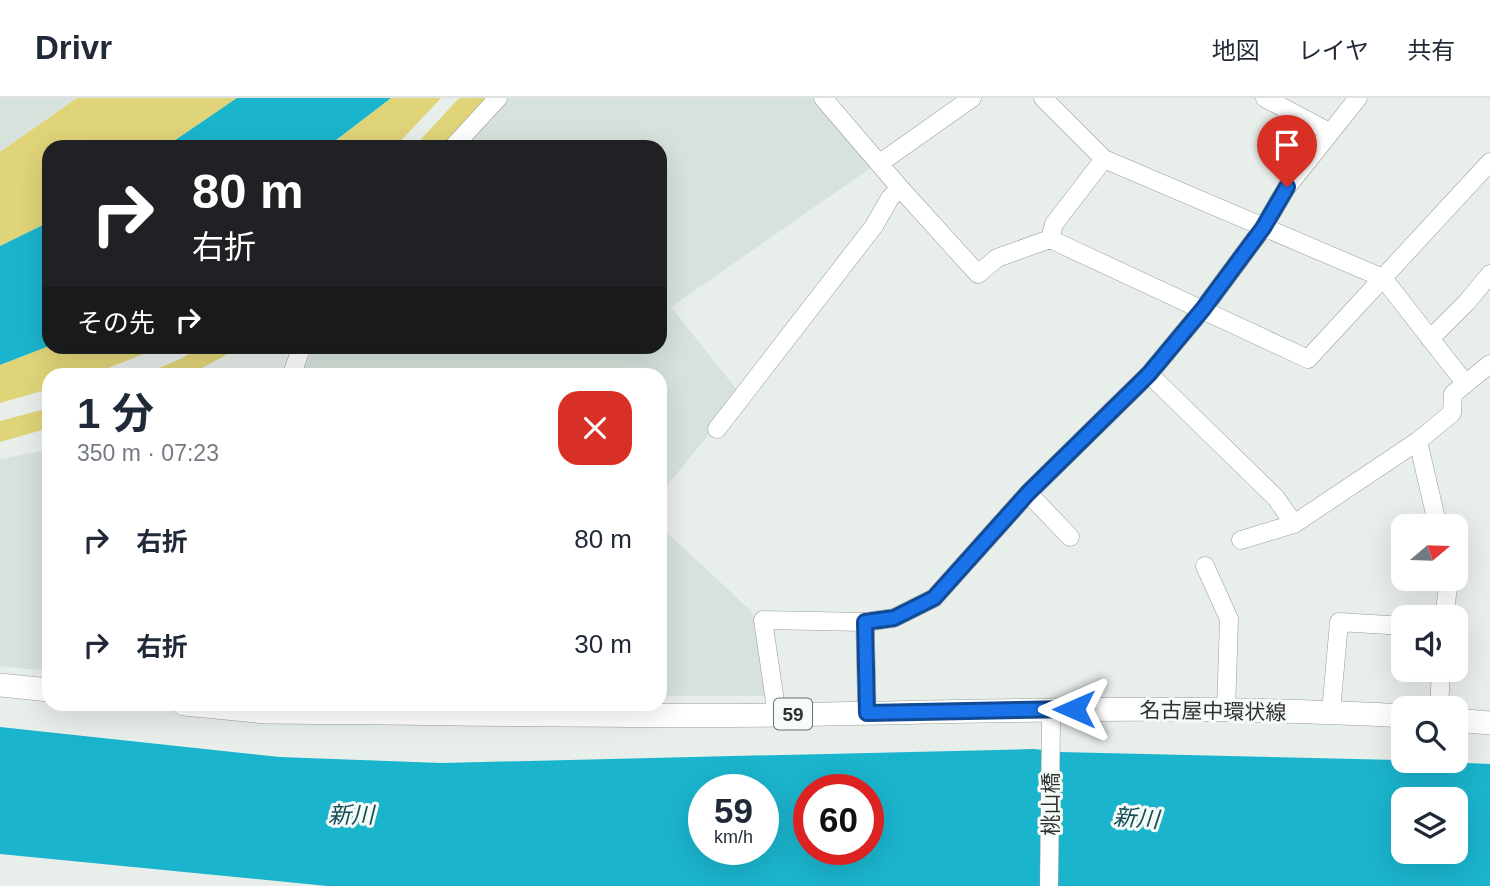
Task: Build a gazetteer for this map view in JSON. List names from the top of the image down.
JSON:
{
  "streets": {
    "main road": ["名古屋中環状線", "59"],
    "street": ["桃山橋"]
  },
  "crossings": [
    ["名古屋中環状線", "桃山橋"]
  ],
  "water": ["新川"],
  "north": "right",
  "page": {
    "header": "Drivr",
    "nav": ["地図", "レイヤ", "共有"],
    "turn": ["80 m", "右折"],
    "then": "その先",
    "heading": ["1 分", "350 m · 07:23"],
    "list": [
      {
        "name": "右折",
        "value": "80 m"
      },
      {
        "name": "右折",
        "value": "30 m"
      }
    ],
    "speed": "59 km/h",
    "limit": "60"
  }
}
